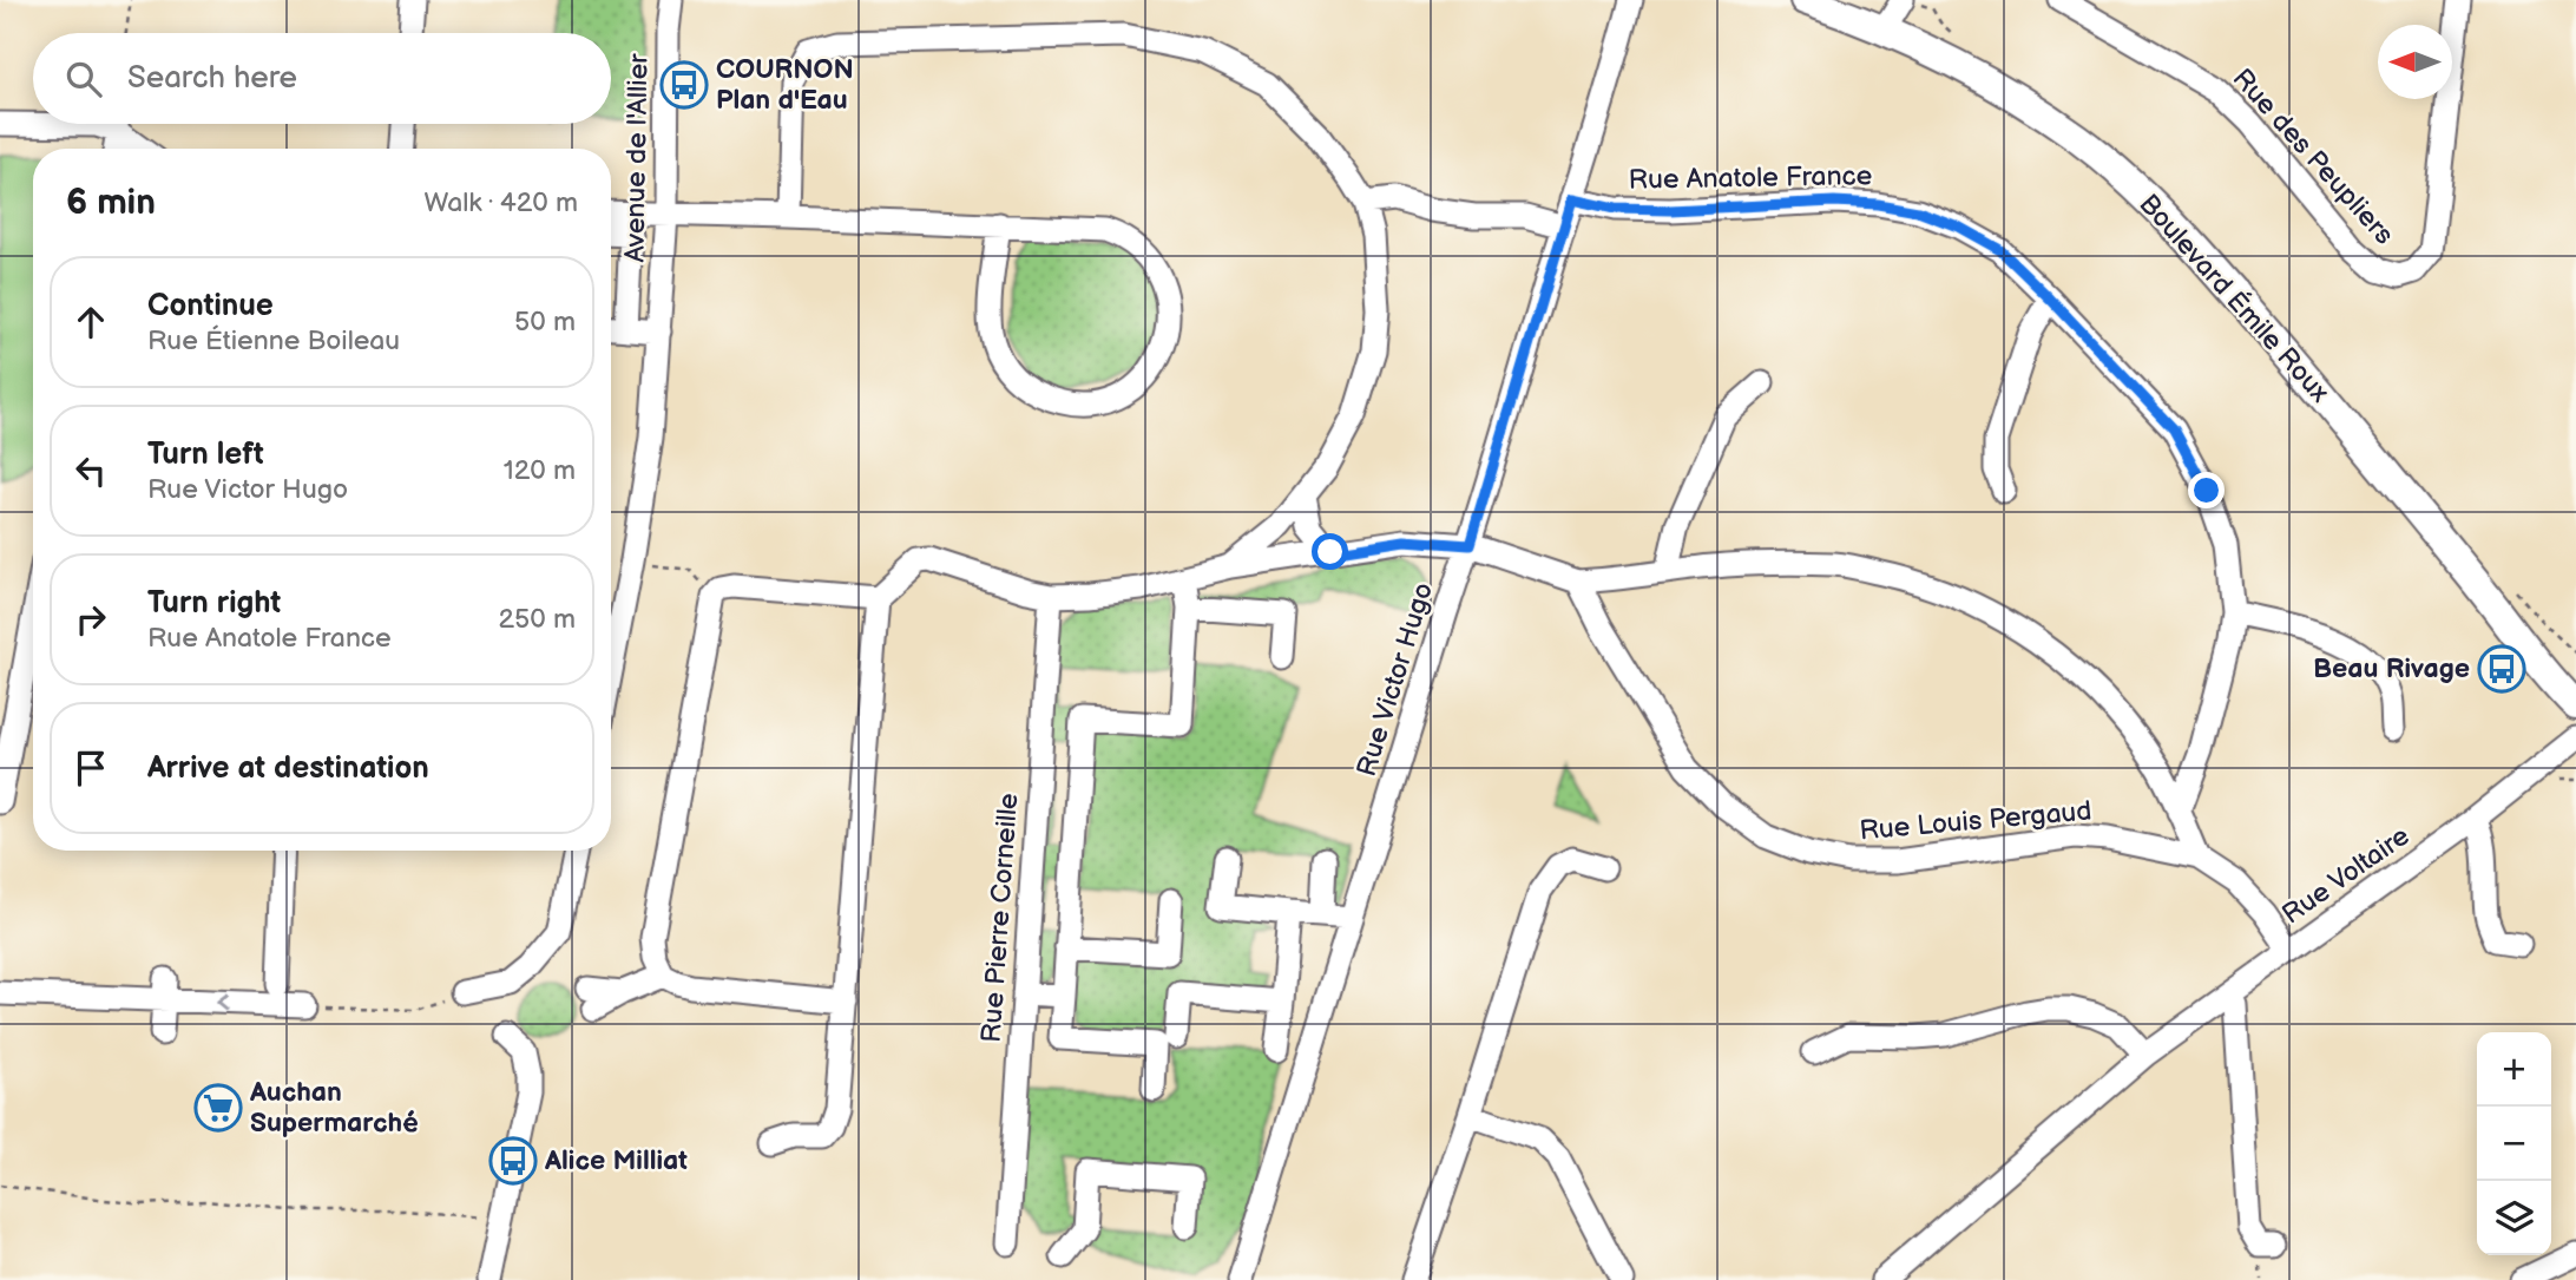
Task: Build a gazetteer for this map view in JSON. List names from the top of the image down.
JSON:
{
  "streets": {
    "main road": ["Boulevard Émile Roux"],
    "street": [
      "Rue des Peupliers",
      "Avenue de l'Allier",
      "Rue Anatole France",
      "Rue Victor Hugo",
      "Rue Louis Pergaud",
      "Rue Voltaire",
      "Rue Pierre Corneille"
    ]
  },
  "crossings": [
    ["Rue Anatole France", "Rue Victor Hugo"],
    ["Rue Louis Pergaud", "Rue Voltaire"]
  ],
  "places": {
    "bus stop": ["COURNON Plan d'Eau", "Beau Rivage", "Alice Milliat"],
    "supermarket": ["Auchan Supermarché"]
  },
  "north": "left",
  "page": {
    "search": "Search here",
    "heading": ["6 min", "Walk · 420 m"],
    "list": [
      ["Continue", "Rue Étienne Boileau", "50 m"],
      ["Turn left", "Rue Victor Hugo", "120 m"],
      ["Turn right", "Rue Anatole France", "250 m"],
      "Arrive at destination"
    ],
    "map_buttons": ["+", "−"]
  }
}
